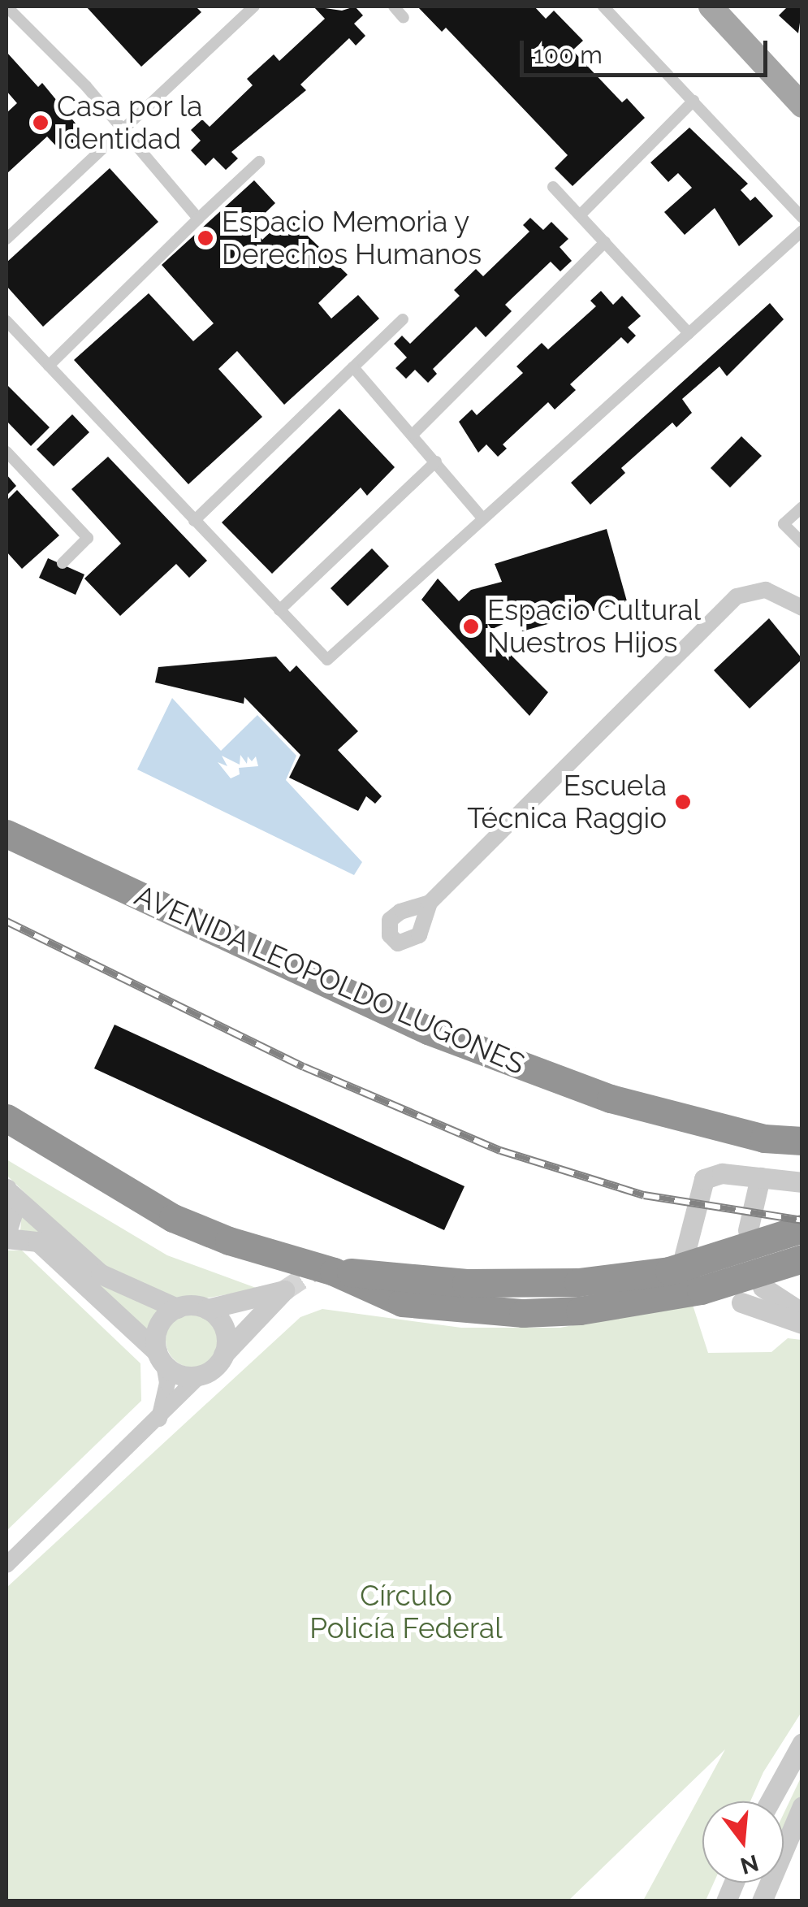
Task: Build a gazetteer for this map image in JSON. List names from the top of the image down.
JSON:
{
  "streets": {
    "highway": ["AVENIDA LEOPOLDO LUGONES"]
  },
  "parks": ["Círculo Policía Federal"],
  "places": [
    "Casa por la Identidad",
    "Espacio Memoria y Derechos Humanos",
    "Espacio Cultural Nuestros Hijos",
    "Escuela Técnica Raggio"
  ],
  "scale_bar": "100 m",
  "north": "bottom"
}
